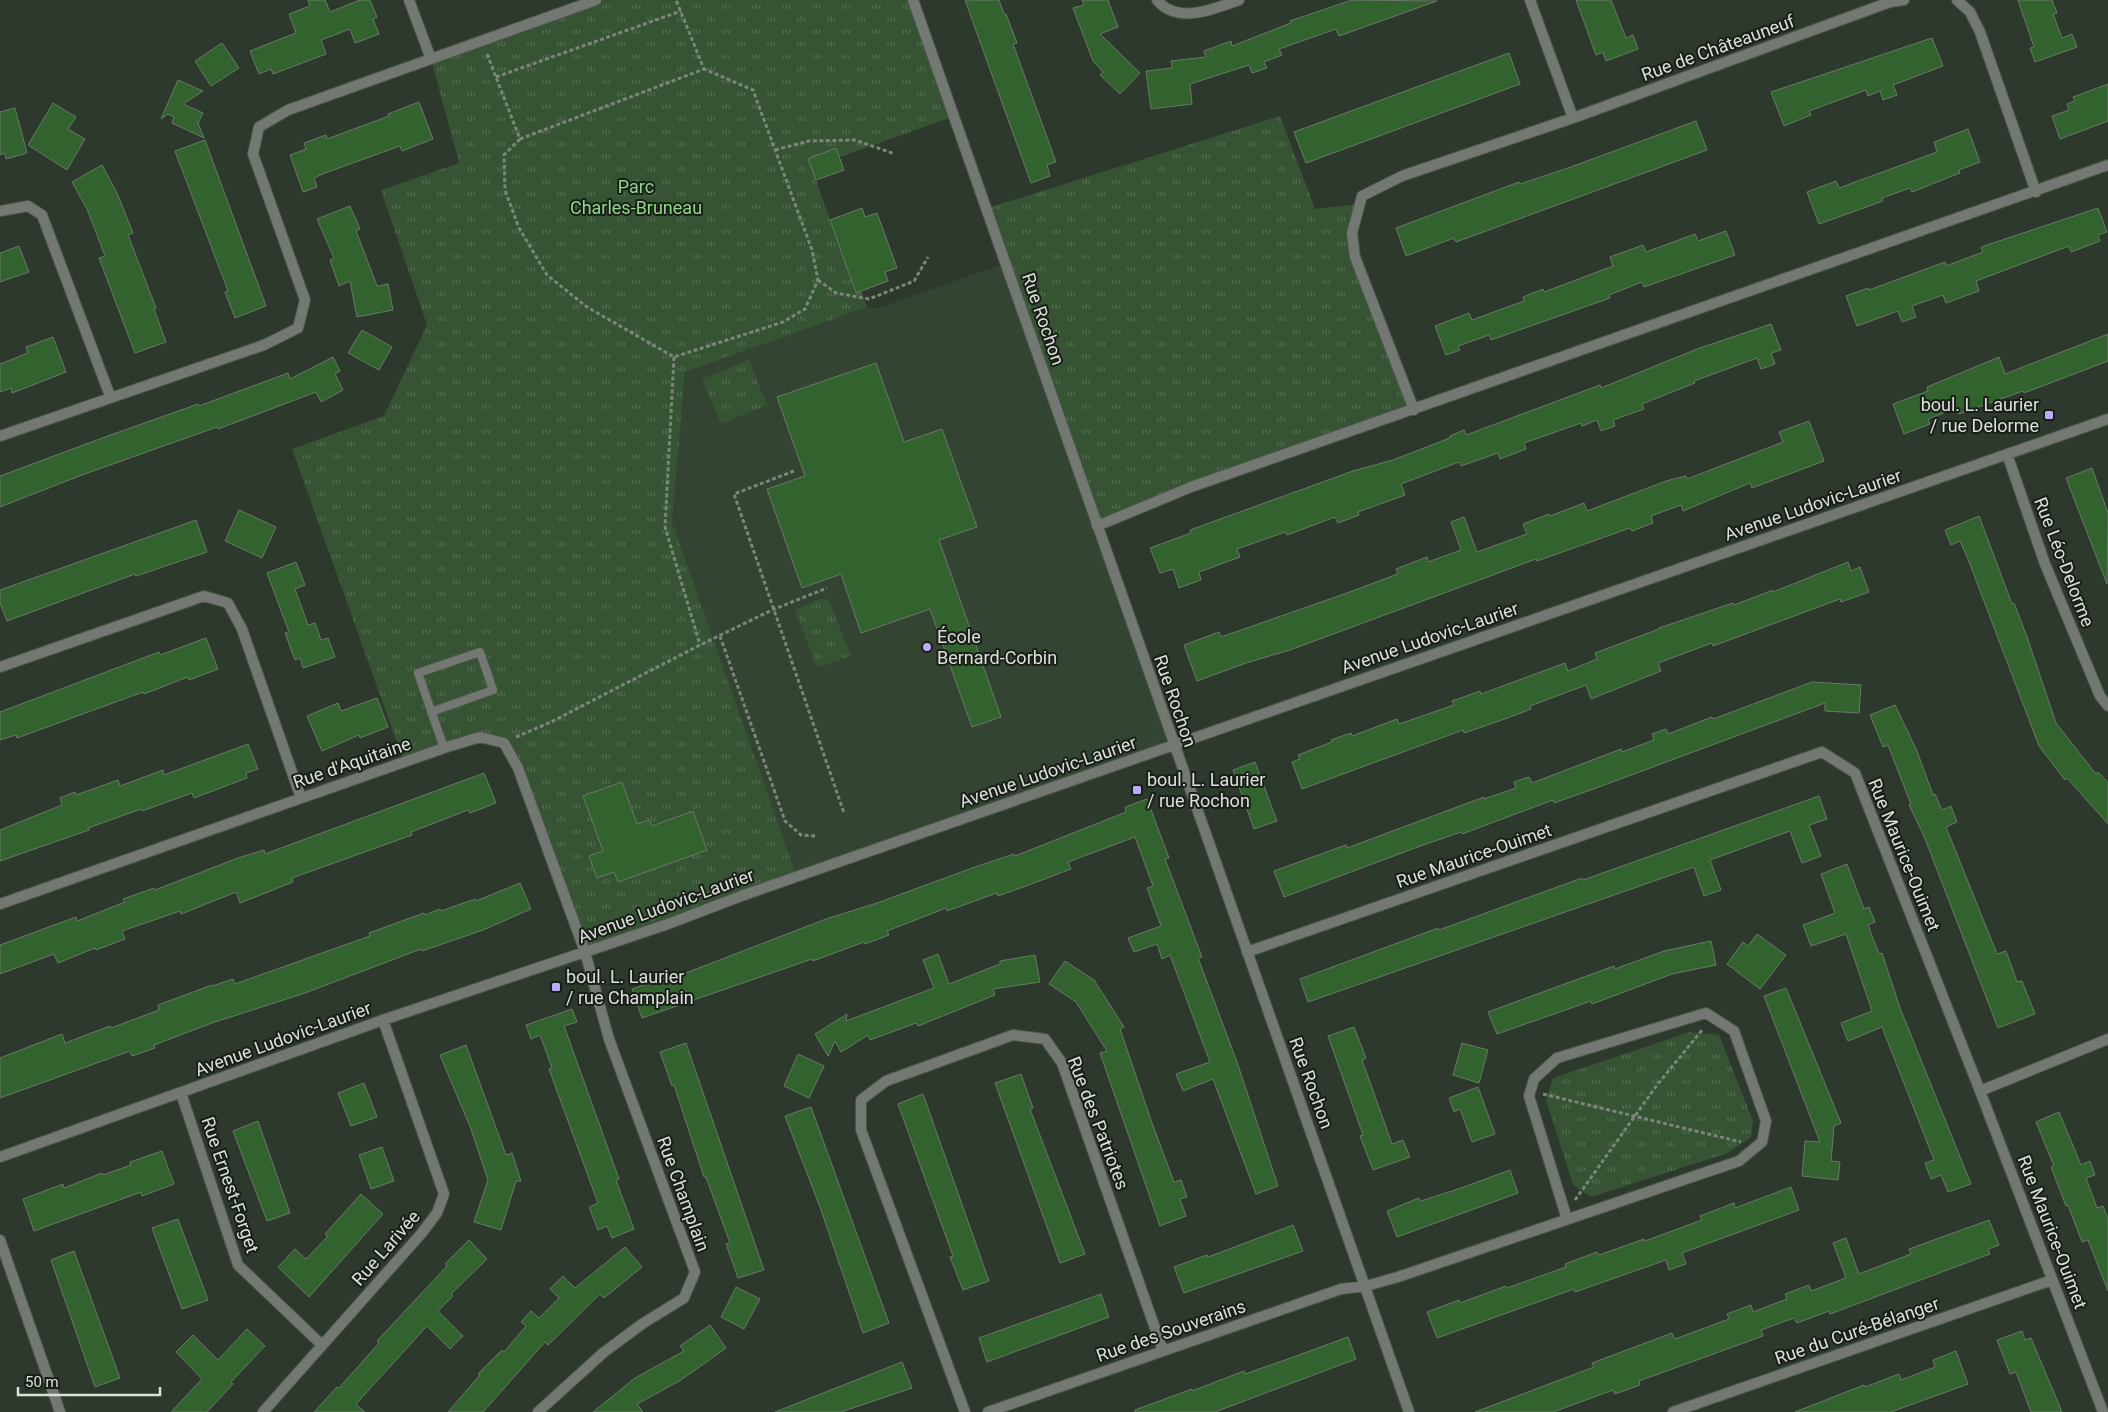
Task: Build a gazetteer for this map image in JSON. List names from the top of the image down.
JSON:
{
  "streets": {
    "street": [
      "Rue de Châteauneuf",
      "Rue Rochon",
      "Avenue Ludovic-Laurier",
      "Rue Léo-Delorme",
      "Rue d'Aquitaine",
      "Rue Maurice-Ouimet",
      "Rue des Patriotes",
      "Rue Ernest-Forget",
      "Rue Champlain",
      "Rue Larivée",
      "Rue des Souverains",
      "Rue du Curé-Bélanger"
    ]
  },
  "crossings": [
    ["Rue Rochon", "Avenue Ludovic-Laurier"],
    ["Rue Rochon", "Rue Maurice-Ouimet"],
    ["Rue Rochon", "Rue des Souverains"],
    ["Avenue Ludovic-Laurier", "Rue Léo-Delorme"],
    ["Avenue Ludovic-Laurier", "Rue Ernest-Forget"],
    ["Avenue Ludovic-Laurier", "Rue Champlain"],
    ["Avenue Ludovic-Laurier", "Rue Larivée"],
    ["Rue Maurice-Ouimet", "Rue du Curé-Bélanger"],
    ["Rue des Patriotes", "Rue des Souverains"],
    ["Rue Ernest-Forget", "Rue Larivée"]
  ],
  "parks": ["Parc Charles-Bruneau"],
  "places": {
    "transit": ["boul. L. Laurier / rue Delorme", "boul. L. Laurier / rue Rochon", "boul. L. Laurier / rue Champlain"],
    "other": ["École Bernard-Corbin"]
  },
  "scale_bar": "50 m"
}
